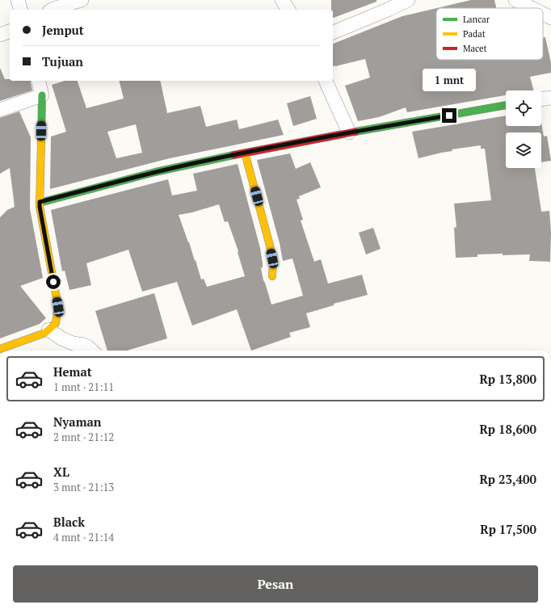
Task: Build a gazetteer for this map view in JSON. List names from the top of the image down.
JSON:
{
  "legend": ["Lancar", "Padat", "Macet"],
  "page": {
    "banner": ["Jemput", "Tujuan"],
    "bubble": "1 mnt",
    "list": [
      {
        "name": "Hemat",
        "note": "1 mnt · 21:11",
        "value": "Rp 13,800"
      },
      {
        "name": "Nyaman",
        "note": "2 mnt · 21:12",
        "value": "Rp 18,600"
      },
      {
        "name": "XL",
        "note": "3 mnt · 21:13",
        "value": "Rp 23,400"
      },
      {
        "name": "Black",
        "note": "4 mnt · 21:14",
        "value": "Rp 17,500"
      }
    ],
    "buttons": "Pesan"
  }
}
